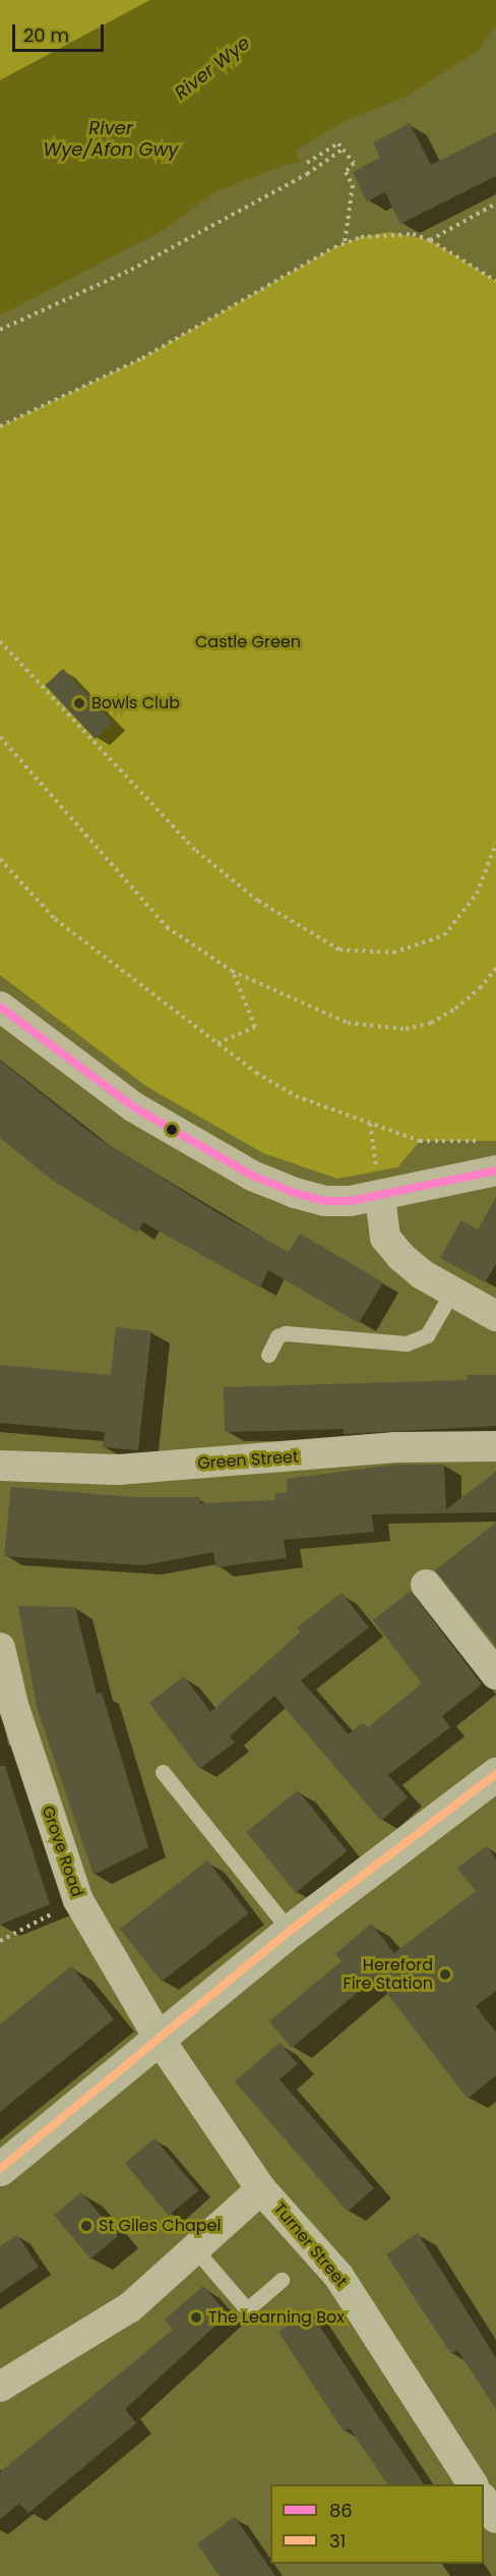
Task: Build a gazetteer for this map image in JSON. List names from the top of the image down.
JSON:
{
  "streets": {
    "street": ["Green Street", "Grove Road", "Turner Street"]
  },
  "crossings": [
    ["Grove Road", "Turner Street"]
  ],
  "water": ["River Wye", "River Wye/Afon Gwy"],
  "parks": ["Castle Green"],
  "places": [
    "Bowls Club",
    "Hereford Fire Station",
    "St Giles Chapel",
    "The Learning Box"
  ],
  "lines": ["transit line 86", "transit line 31"],
  "legend": ["86", "31"],
  "scale_bar": "20 m"
}
